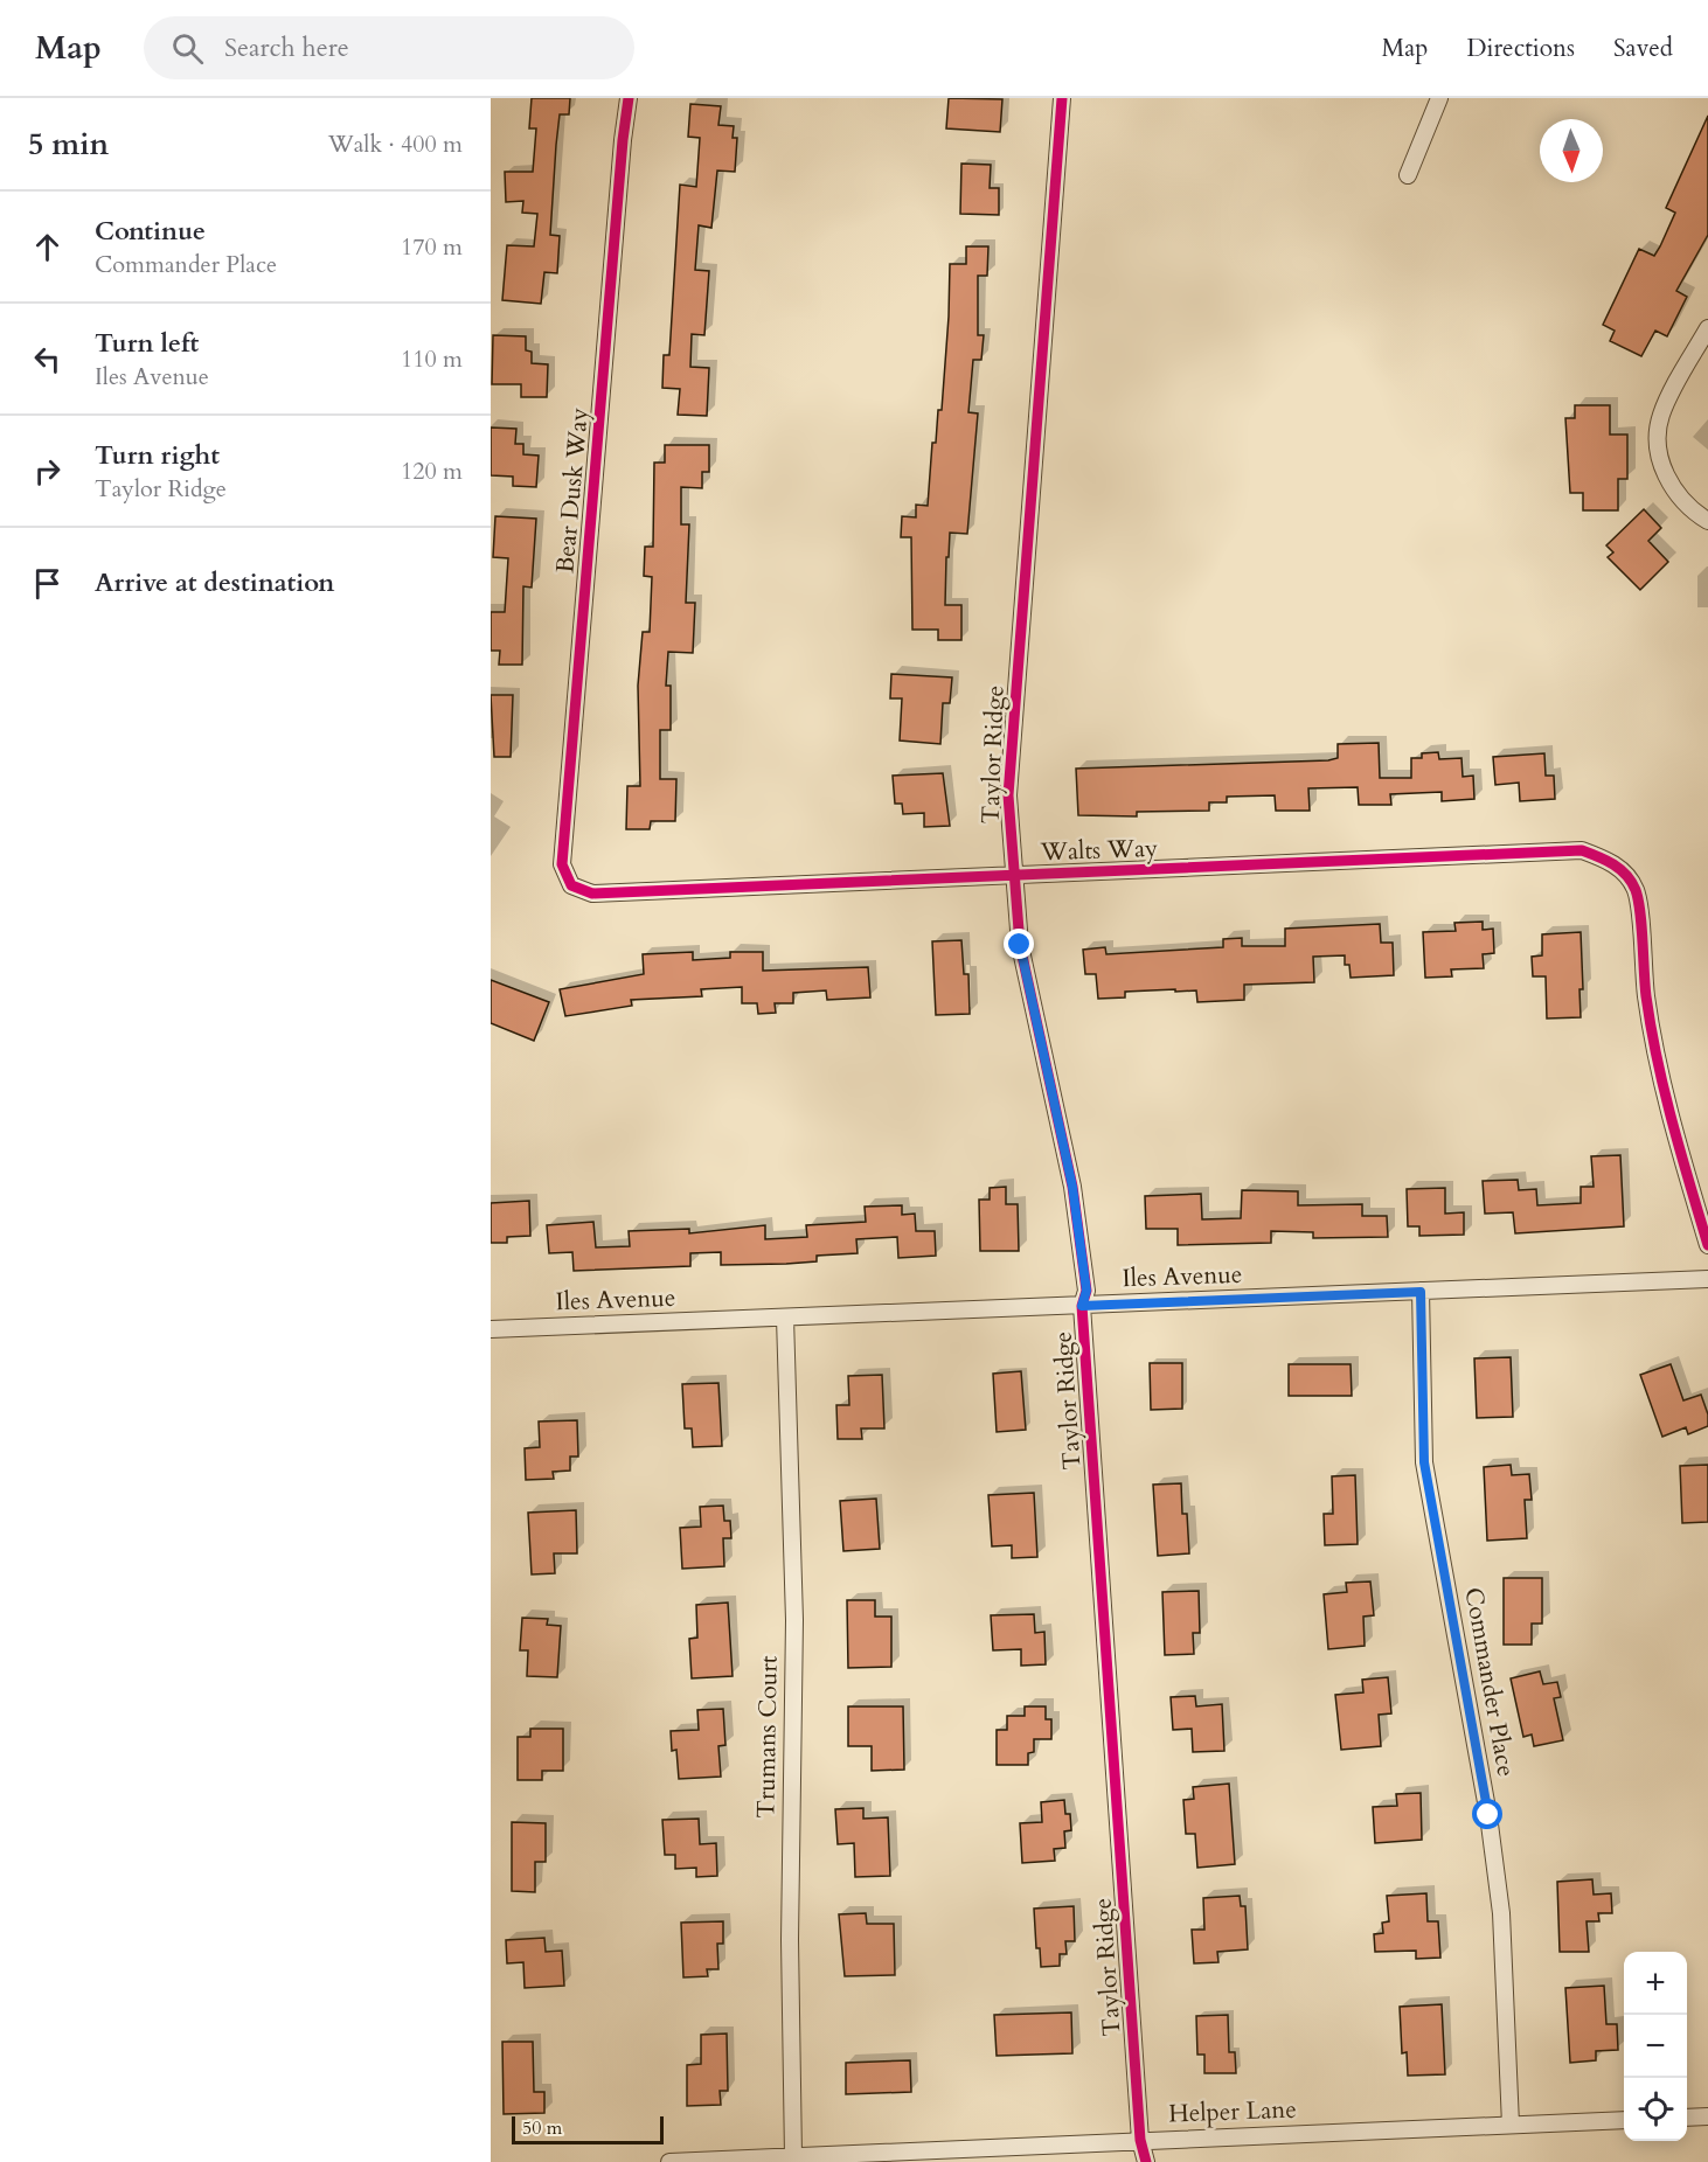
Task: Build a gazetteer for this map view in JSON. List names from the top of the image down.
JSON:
{
  "streets": {
    "street": [
      "Bear Dusk Way",
      "Taylor Ridge",
      "Walts Way",
      "Iles Avenue",
      "Commander Place",
      "Trumans Court",
      "Helper Lane"
    ]
  },
  "crossings": [
    ["Bear Dusk Way", "Walts Way"],
    ["Taylor Ridge", "Walts Way"],
    ["Taylor Ridge", "Iles Avenue"],
    ["Taylor Ridge", "Helper Lane"],
    ["Iles Avenue", "Commander Place"],
    ["Iles Avenue", "Trumans Court"],
    ["Commander Place", "Helper Lane"],
    ["Trumans Court", "Helper Lane"]
  ],
  "scale_bar": "50 m",
  "north": "bottom",
  "page": {
    "header": "Map",
    "search": "Search here",
    "nav": ["Map", "Directions", "Saved"],
    "heading": ["5 min", "Walk · 400 m"],
    "list": [
      ["Continue", "Commander Place", "170 m"],
      ["Turn left", "Iles Avenue", "110 m"],
      ["Turn right", "Taylor Ridge", "120 m"],
      "Arrive at destination"
    ],
    "map_buttons": ["+", "−"],
    "scale": "50 m"
  }
}
